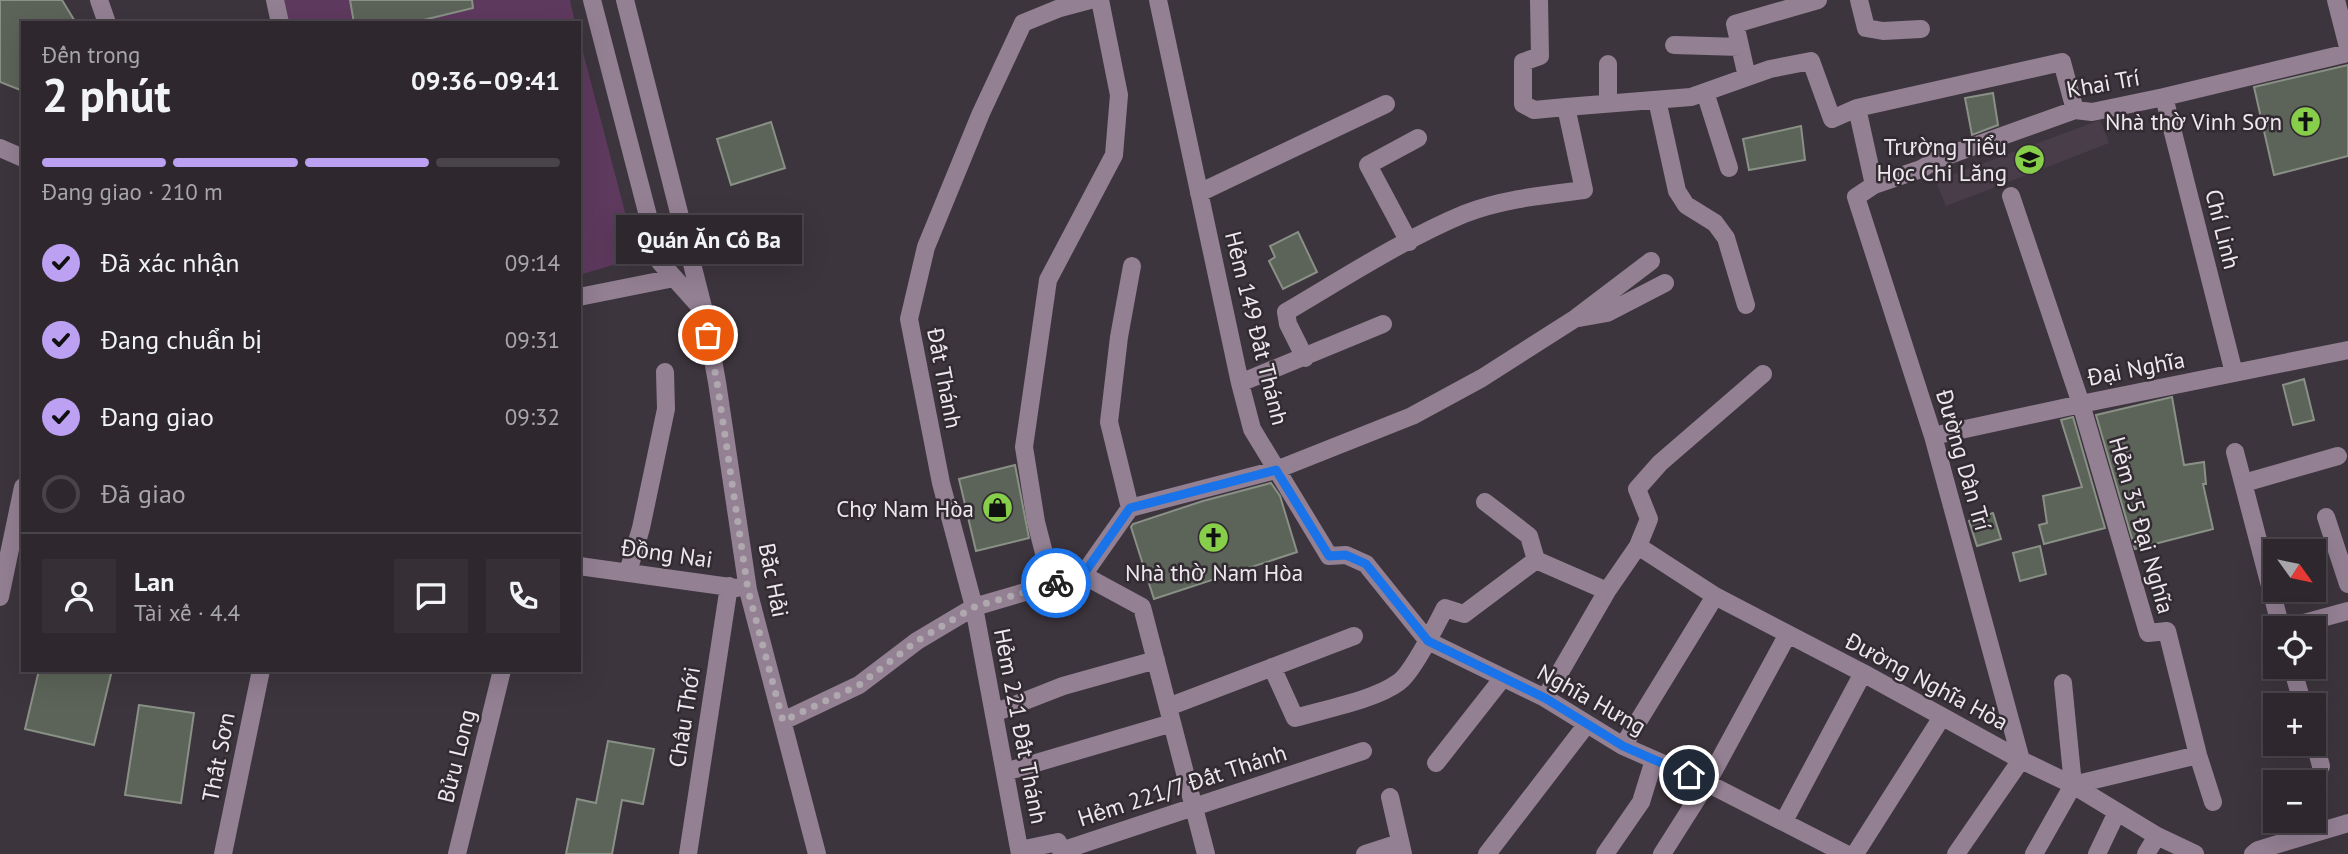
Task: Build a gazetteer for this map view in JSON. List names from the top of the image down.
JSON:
{
  "streets": {
    "street": [
      "Khai Trí",
      "Chí Linh",
      "Hẻm 149 Đất Thánh",
      "Đại Nghĩa",
      "Đất Thánh",
      "Đường Dân Trí",
      "Hẻm 35 Đại Nghĩa",
      "Đồng Nai",
      "Bắc Hải",
      "Đường Nghĩa Hòa",
      "Nghĩa Hưng",
      "Châu Thới",
      "Hẻm 221 Đất Thánh",
      "Bửu Long",
      "Thất Sơn",
      "Hẻm 221/7 Đất Thánh"
    ]
  },
  "crossings": [
    ["Khai Trí", "Chí Linh"],
    ["Khai Trí", "Đường Dân Trí"],
    ["Chí Linh", "Đại Nghĩa"],
    ["Hẻm 149 Đất Thánh", "Nghĩa Hưng"],
    ["Đại Nghĩa", "Đường Dân Trí"],
    ["Đại Nghĩa", "Hẻm 35 Đại Nghĩa"],
    ["Đất Thánh", "Hẻm 221 Đất Thánh"],
    ["Đường Dân Trí", "Đường Nghĩa Hòa"],
    ["Đồng Nai", "Bắc Hải"],
    ["Đồng Nai", "Châu Thới"],
    ["Hẻm 221 Đất Thánh", "Hẻm 221/7 Đất Thánh"]
  ],
  "places": {
    "church": ["Nhà thờ Vinh Sơn", "Nhà thờ Nam Hòa"],
    "school or university": ["Trường Tiểu Học Chi Lăng"],
    "other": ["Quán Ăn Cô Ba"],
    "shop": ["Chợ Nam Hòa"]
  },
  "north": "bottom right",
  "page": {
    "heading": ["2 phút", "Đến trong", "09:36–09:41"],
    "panel": ["Lan", "Tài xế · 4.4"],
    "bar": "Đang giao · 210 m",
    "bubble": "Quán Ăn Cô Ba",
    "list": [
      ["Đã xác nhận", "09:14"],
      ["Đang chuẩn bị", "09:31"],
      ["Đang giao", "09:32"],
      "Đã giao"
    ],
    "map_buttons": ["+", "−"]
  }
}
